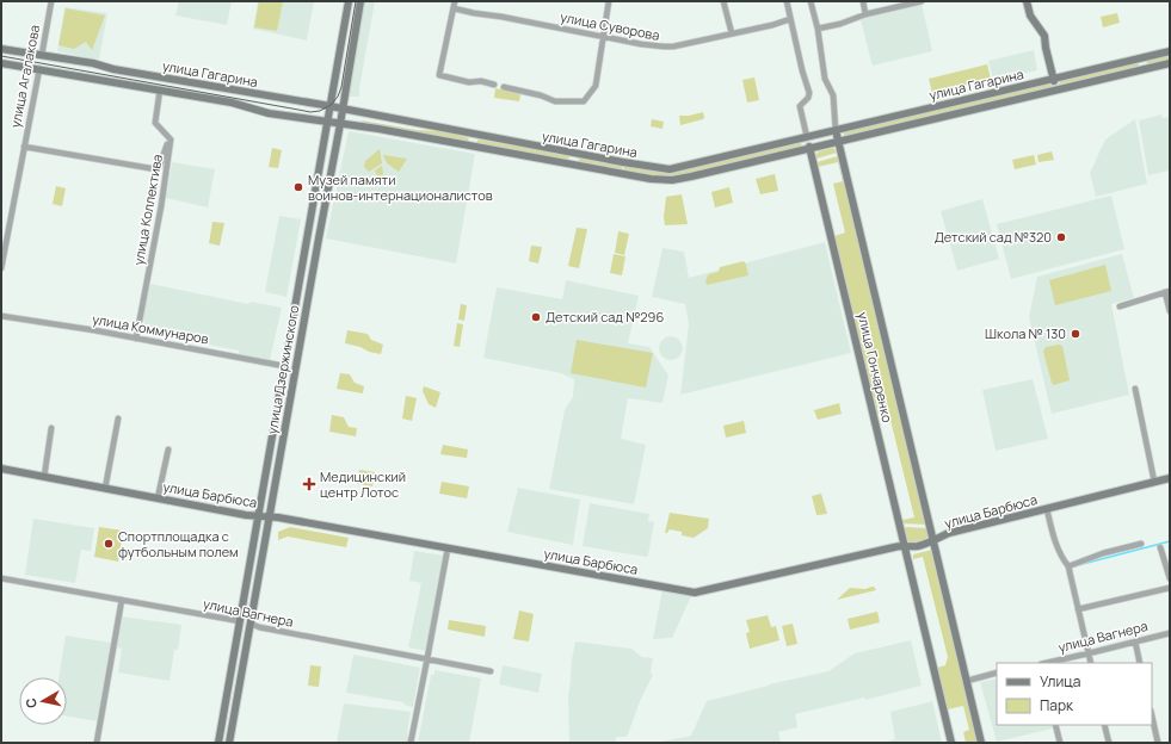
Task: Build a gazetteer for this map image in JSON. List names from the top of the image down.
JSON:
{
  "streets": {
    "main road": [
      "улица Гагарина",
      "улица Агалакова",
      "улица Коммунаров",
      "улица Гончаренко",
      "улица Дзержинского",
      "улица Барбюса",
      "улица Вагнера"
    ],
    "street": ["улица Суворова", "улица Коллектива"]
  },
  "crossings": [
    ["улица Суворова", "улица Гончаренко"],
    ["улица Гагарина", "улица Агалакова"],
    ["улица Гагарина", "улица Коллектива"],
    ["улица Гагарина", "улица Гончаренко"],
    ["улица Гагарина", "улица Дзержинского"],
    ["улица Коллектива", "улица Коммунаров"],
    ["улица Коммунаров", "улица Дзержинского"],
    ["улица Гончаренко", "улица Барбюса"],
    ["улица Дзержинского", "улица Барбюса"],
    ["улица Дзержинского", "улица Вагнера"]
  ],
  "places": {
    "other": [
      "Музей памяти воинов-интернационалистов",
      "Детский сад №320",
      "Детский сад №296",
      "Школа № 130",
      "Спортплощадка с футбольным полем"
    ],
    "health": ["Медицинский центр Лотос"]
  },
  "legend": ["Улица", "Парк"],
  "north": "left"
}
